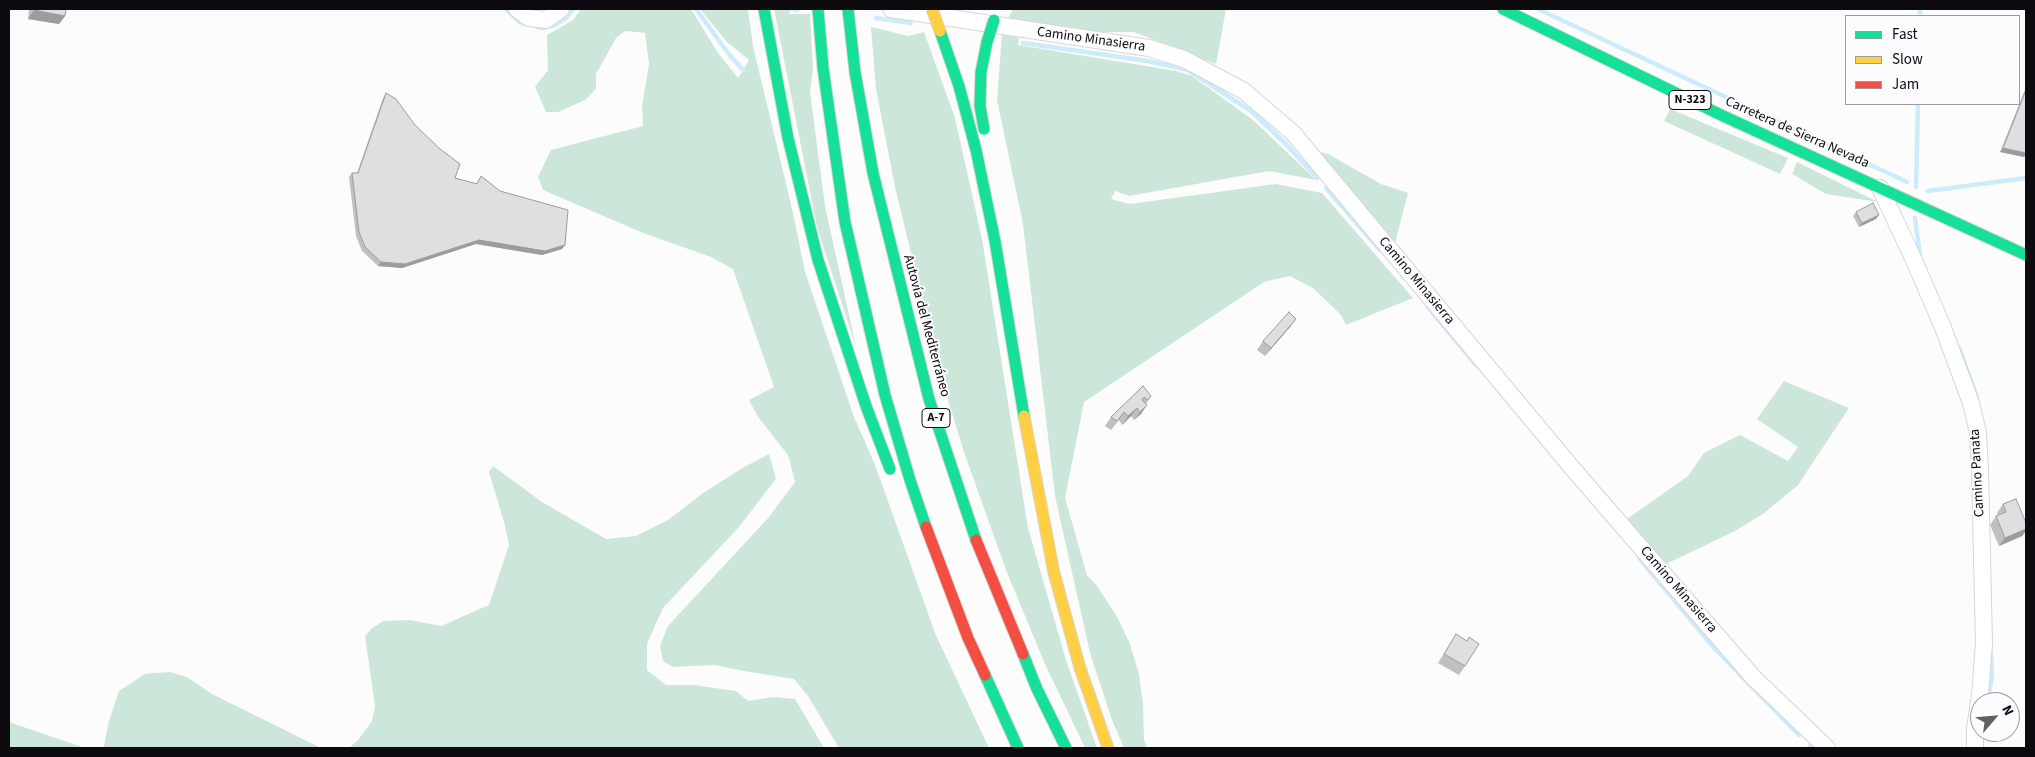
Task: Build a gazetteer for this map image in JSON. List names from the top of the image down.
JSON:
{
  "streets": {
    "highway": [
      "N-323",
      "Carretera de Sierra Nevada",
      "Autovía del Mediterráneo",
      "A-7"
    ],
    "street": ["Camino Minasierra", "Camino Panata"]
  },
  "crossings": [
    ["Carretera de Sierra Nevada", "Camino Panata"]
  ],
  "legend": ["Fast", "Slow", "Jam"],
  "north": "top right"
}
